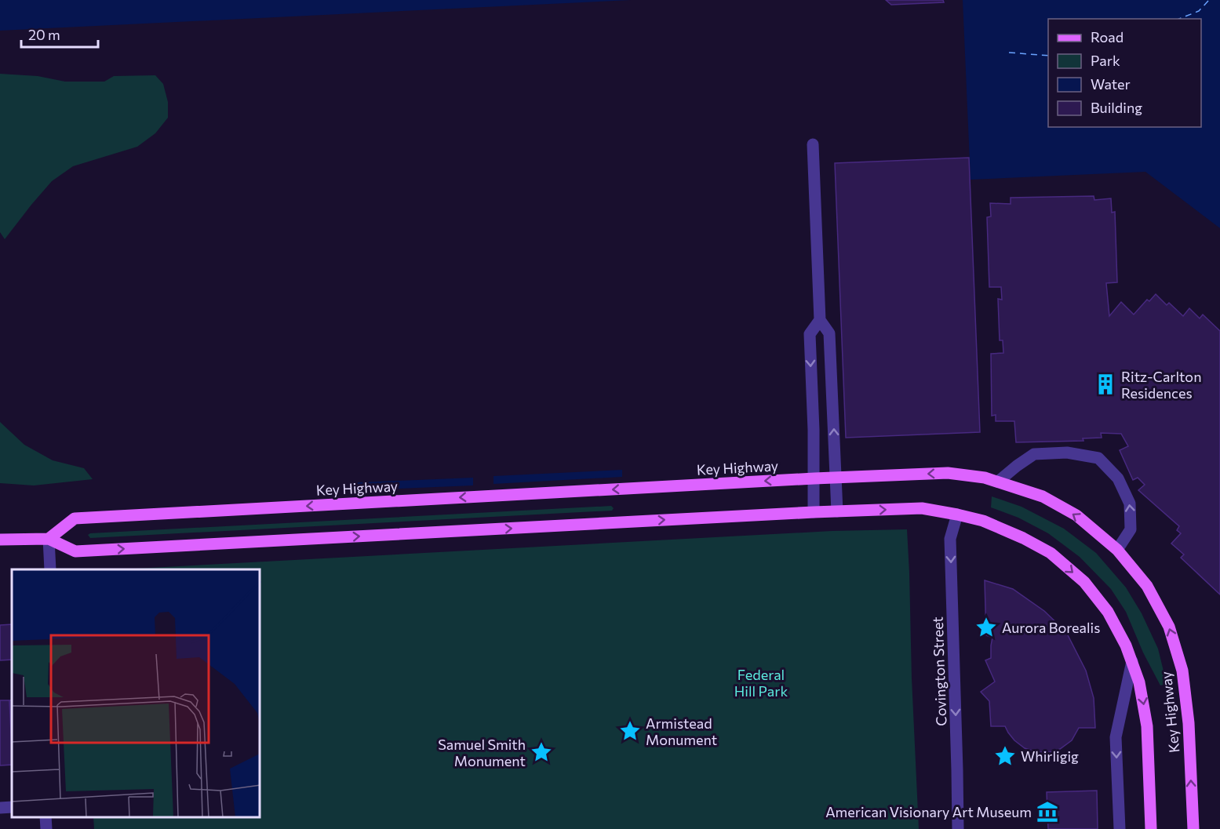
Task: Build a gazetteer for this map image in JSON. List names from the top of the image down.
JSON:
{
  "streets": {
    "main road": ["Key Highway"],
    "street": ["Covington Street"]
  },
  "crossings": [
    ["Key Highway", "Covington Street"]
  ],
  "one_way": ["Covington Street"],
  "parks": ["Federal Hill Park"],
  "places": {
    "building": ["Ritz-Carlton Residences"],
    "place": [
      "Aurora Borealis",
      "Armistead Monument",
      "Samuel Smith Monument",
      "Whirligig"
    ],
    "museum": ["American Visionary Art Museum"]
  },
  "legend": [
    "Road",
    "Park",
    "Water",
    "Building"
  ],
  "scale_bar": "20 m"
}
